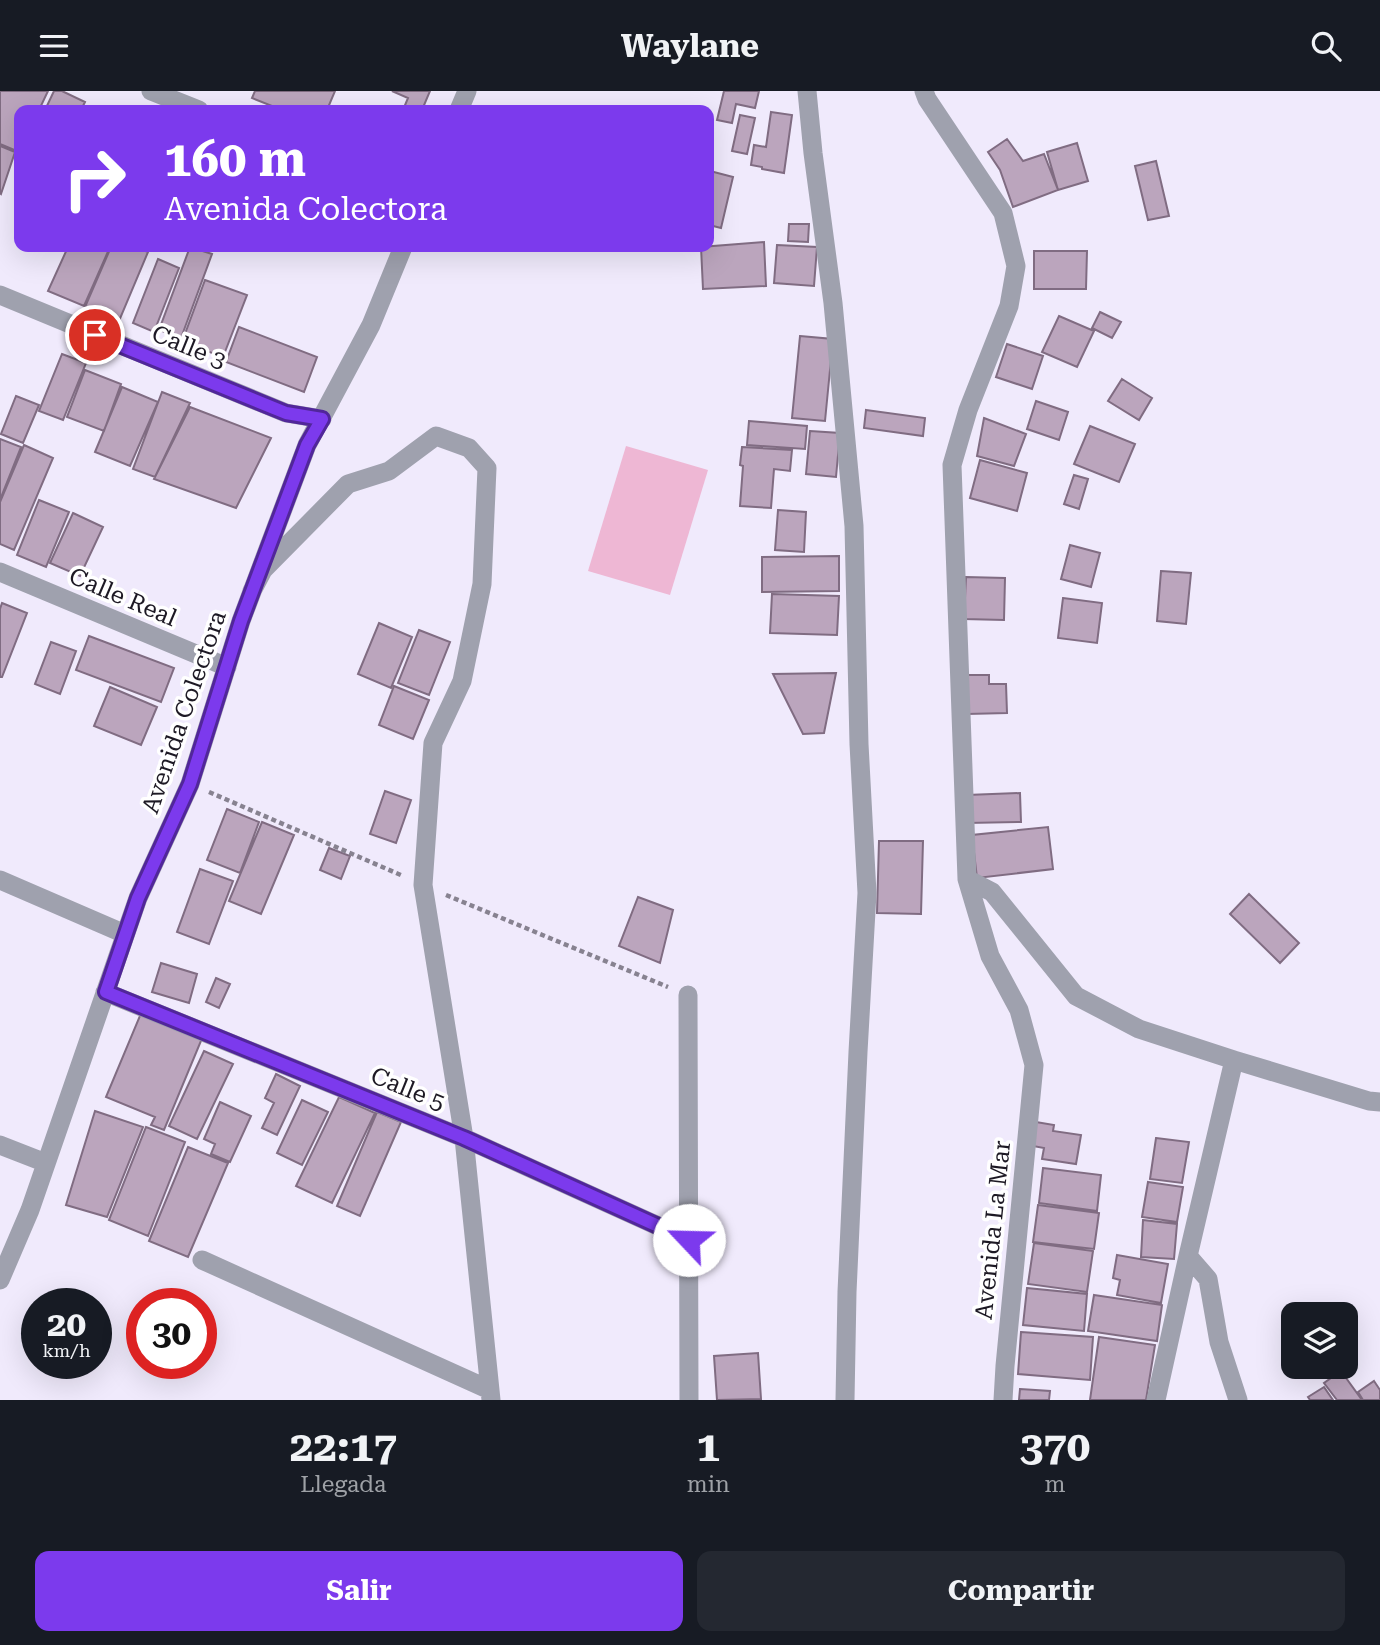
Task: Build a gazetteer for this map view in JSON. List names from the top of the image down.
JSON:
{
  "streets": {
    "street": [
      "Calle 3",
      "Calle Real",
      "Avenida Colectora",
      "Calle 5",
      "Avenida La Mar"
    ]
  },
  "crossings": [
    ["Calle 3", "Avenida Colectora"],
    ["Calle Real", "Avenida Colectora"],
    ["Avenida Colectora", "Calle 5"]
  ],
  "page": {
    "header": "Waylane",
    "turn": ["160 m", "Avenida Colectora"],
    "speed": "20 km/h",
    "limit": "30",
    "eta": [
      "22:17",
      "Llegada",
      "1",
      "min",
      "370",
      "m"
    ],
    "buttons": ["Salir", "Compartir"]
  }
}
